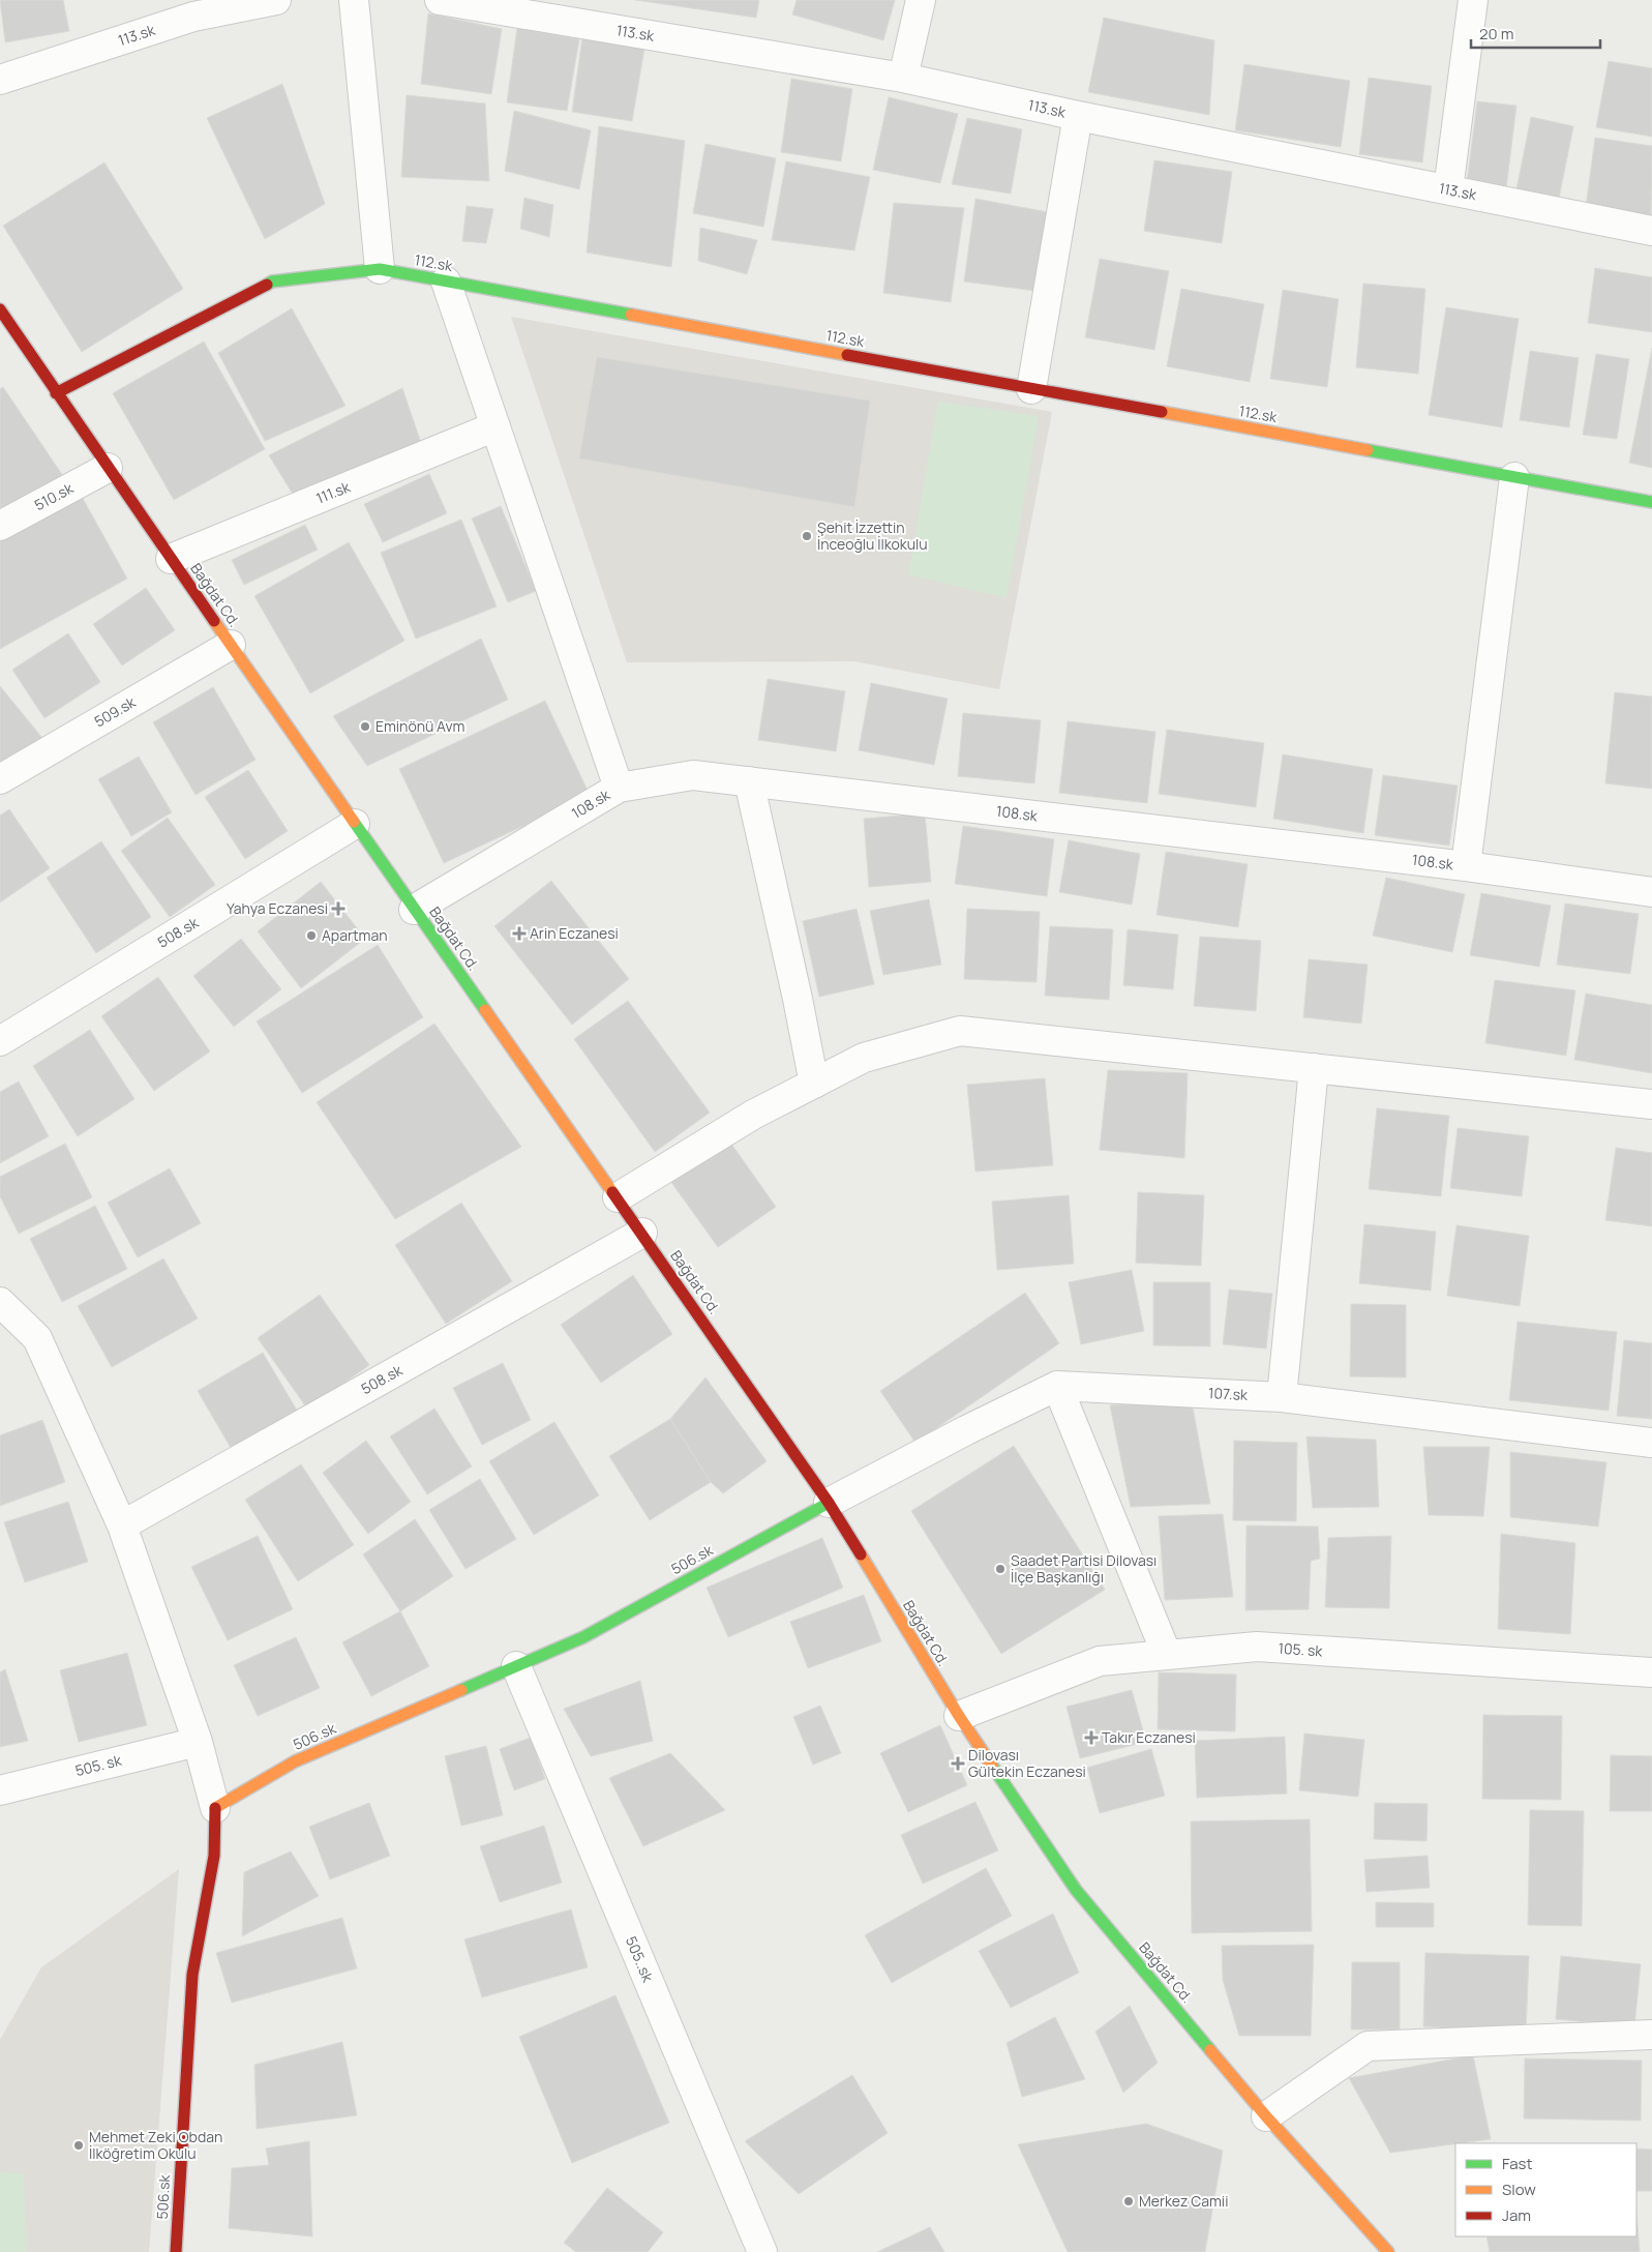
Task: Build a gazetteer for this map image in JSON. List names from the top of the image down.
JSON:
{
  "streets": {
    "street": [
      "113.sk",
      "112.sk",
      "111.sk",
      "510.sk",
      "Bağdat Cd.",
      "509.sk",
      "108.sk",
      "508.sk",
      "107.sk",
      "506.sk",
      "105. sk",
      "505. sk",
      "505..sk"
    ]
  },
  "crossings": [
    ["112.sk", "Bağdat Cd."],
    ["111.sk", "Bağdat Cd."],
    ["510.sk", "Bağdat Cd."],
    ["Bağdat Cd.", "509.sk"],
    ["Bağdat Cd.", "108.sk"],
    ["Bağdat Cd.", "508.sk"],
    ["Bağdat Cd.", "107.sk"],
    ["Bağdat Cd.", "506.sk"],
    ["Bağdat Cd.", "105. sk"],
    ["107.sk", "506.sk"],
    ["506.sk", "505..sk"]
  ],
  "places": {
    "other": [
      "Şehit İzzettin İnceoğlu İlkokulu",
      "Eminönü Avm",
      "Apartman",
      "Saadet Partisi Dilovası İlçe Başkanlığı",
      "Mehmet Zeki Obdan İlköğretim Okulu",
      "Merkez Camii"
    ],
    "health": [
      "Yahya Eczanesi",
      "Arin Eczanesi",
      "Takır Eczanesi",
      "Dilovası Gültekin Eczanesi"
    ]
  },
  "legend": ["Fast", "Slow", "Jam"],
  "scale_bar": "20 m"
}
